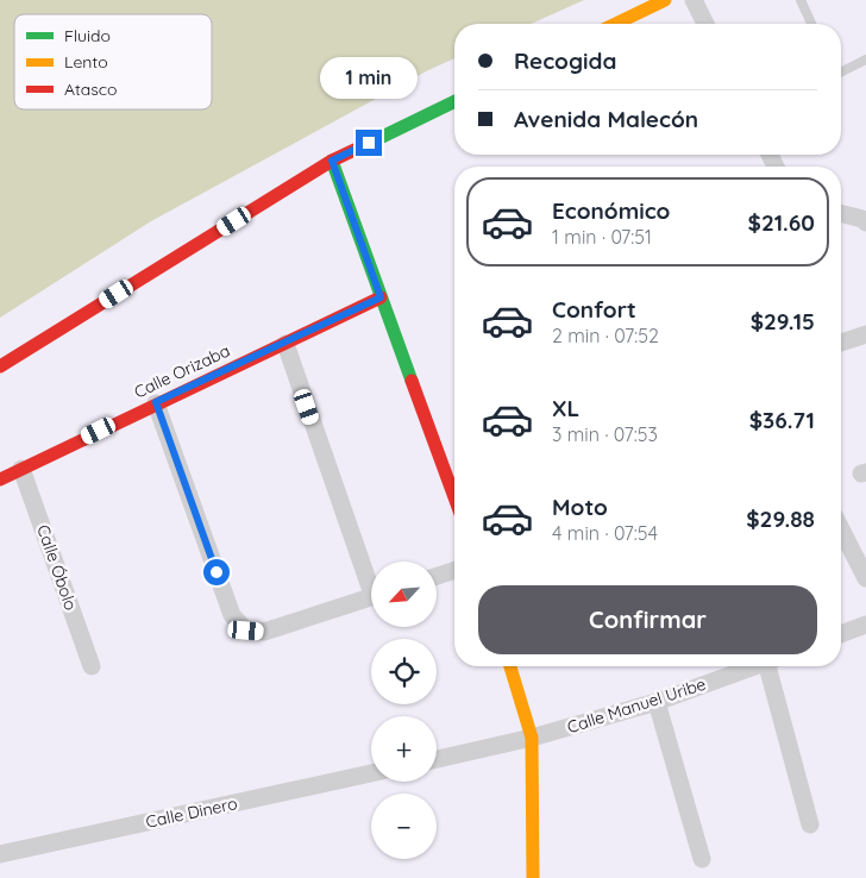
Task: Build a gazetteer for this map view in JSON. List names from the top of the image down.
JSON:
{
  "streets": {
    "street": [
      "Calle Orizaba",
      "Calle Óbolo",
      "Calle Manuel Uribe",
      "Calle Dinero"
    ]
  },
  "crossings": [
    ["Calle Orizaba", "Calle Óbolo"]
  ],
  "legend": ["Fluido", "Lento", "Atasco"],
  "north": "bottom left",
  "page": {
    "banner": ["Recogida", "Avenida Malecón"],
    "bubble": "1 min",
    "list": [
      {
        "name": "Económico",
        "note": "1 min · 07:51",
        "value": "$21.60"
      },
      {
        "name": "Confort",
        "note": "2 min · 07:52",
        "value": "$29.15"
      },
      {
        "name": "XL",
        "note": "3 min · 07:53",
        "value": "$36.71"
      },
      {
        "name": "Moto",
        "note": "4 min · 07:54",
        "value": "$29.88"
      }
    ],
    "map_buttons": ["+", "−"],
    "buttons": "Confirmar"
  }
}
